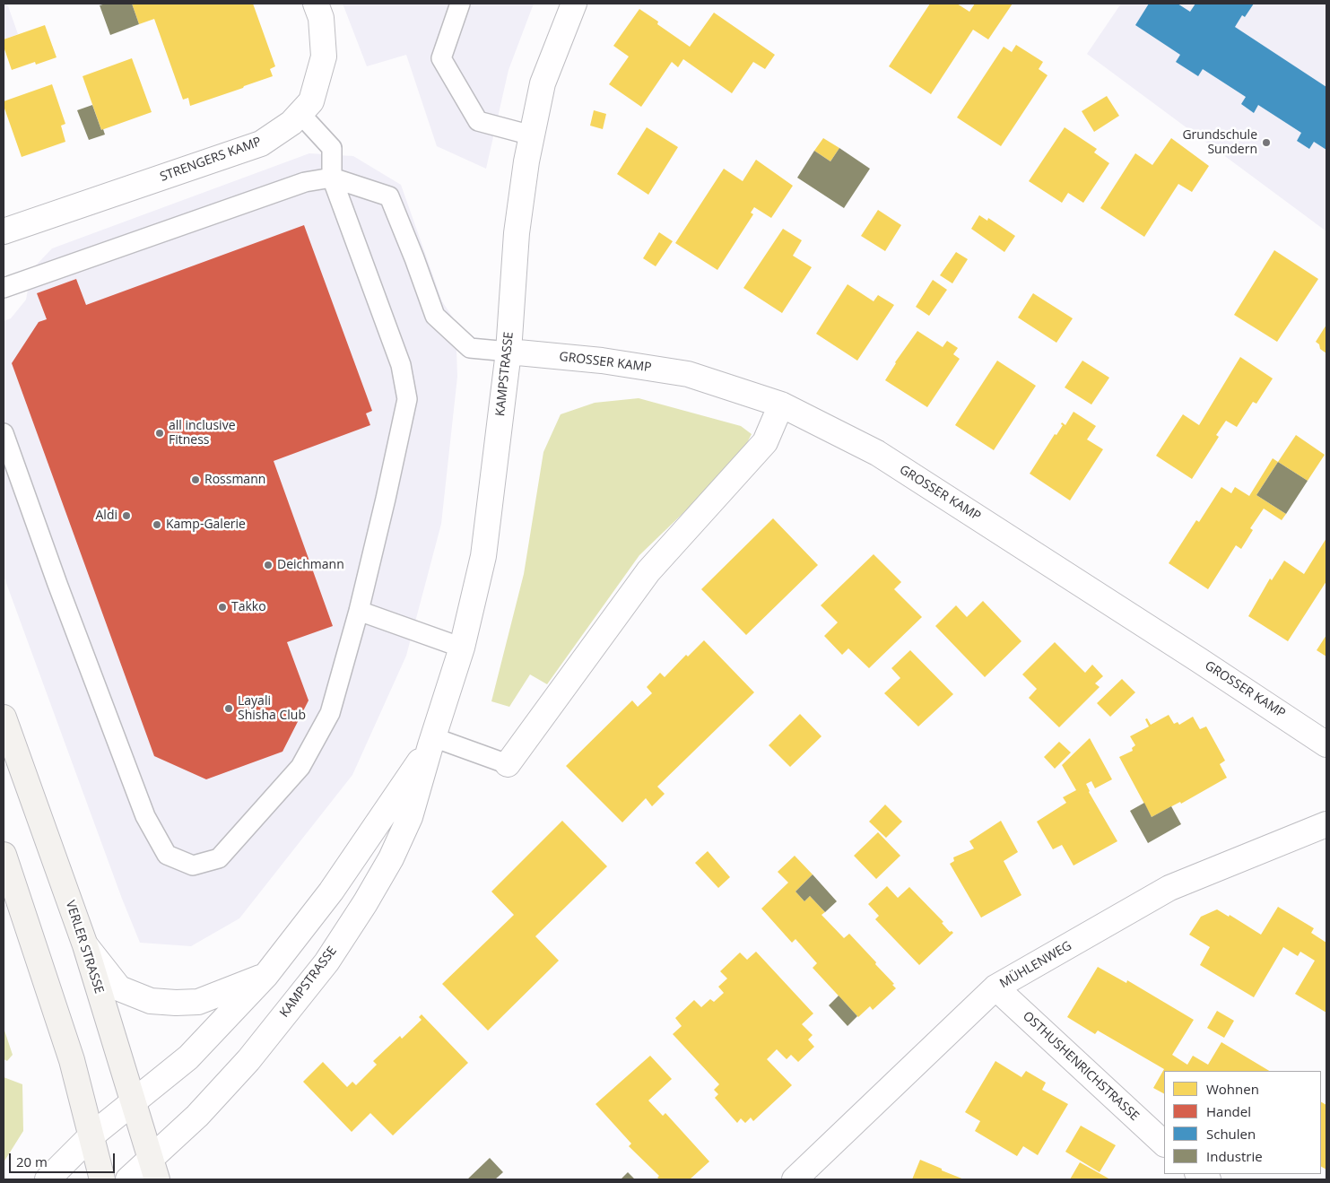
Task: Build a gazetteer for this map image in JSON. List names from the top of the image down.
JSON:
{
  "streets": {
    "main road": ["VERLER STRASSE"],
    "street": [
      "STRENGERS KAMP",
      "GROSSER KAMP",
      "KAMPSTRASSE",
      "MÜHLENWEG",
      "OSTHUSHENRICHSTRASSE"
    ]
  },
  "crossings": [
    ["GROSSER KAMP", "KAMPSTRASSE"],
    ["KAMPSTRASSE", "VERLER STRASSE"],
    ["MÜHLENWEG", "OSTHUSHENRICHSTRASSE"]
  ],
  "places": [
    "Grundschule Sundern",
    "all inclusive Fitness",
    "Rossmann",
    "Aldi",
    "Kamp-Galerie",
    "Deichmann",
    "Takko",
    "Layali Shisha Club"
  ],
  "legend": [
    "Wohnen",
    "Handel",
    "Schulen",
    "Industrie"
  ],
  "scale_bar": "20 m"
}
